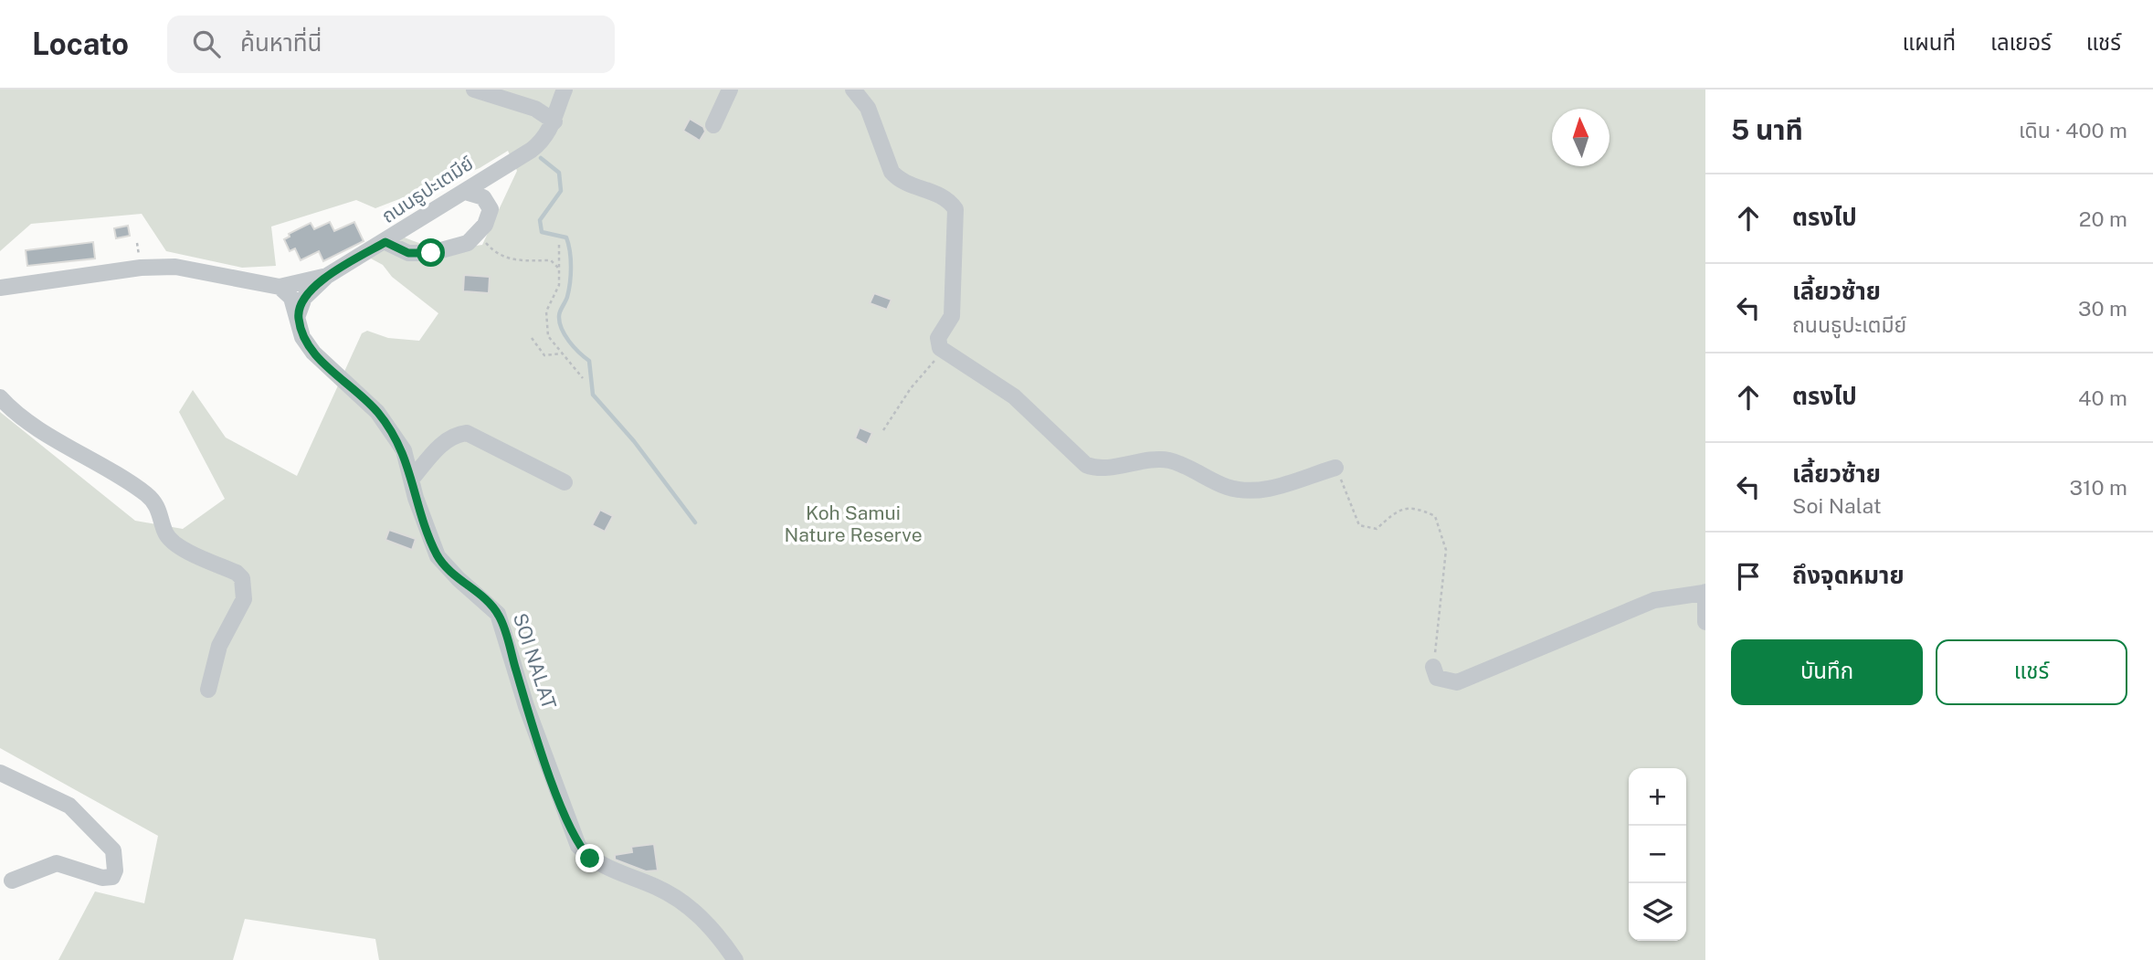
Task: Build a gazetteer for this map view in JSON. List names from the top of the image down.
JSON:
{
  "streets": {
    "street": ["ถนนธูปะเตมีย์", "SOI NALAT"]
  },
  "parks": ["Koh Samui Nature Reserve"],
  "north": "top",
  "page": {
    "header": "Locato",
    "search": "ค้นหาที่นี่",
    "nav": ["แผนที่", "เลเยอร์", "แชร์"],
    "heading": ["5 นาที", "เดิน · 400 m"],
    "list": [
      ["ตรงไป", "20 m"],
      ["เลี้ยวซ้าย", "ถนนธูปะเตมีย์", "30 m"],
      ["ตรงไป", "40 m"],
      ["เลี้ยวซ้าย", "Soi Nalat", "310 m"],
      "ถึงจุดหมาย"
    ],
    "buttons": ["บันทึก", "แชร์"],
    "map_buttons": ["+", "−"]
  }
}
